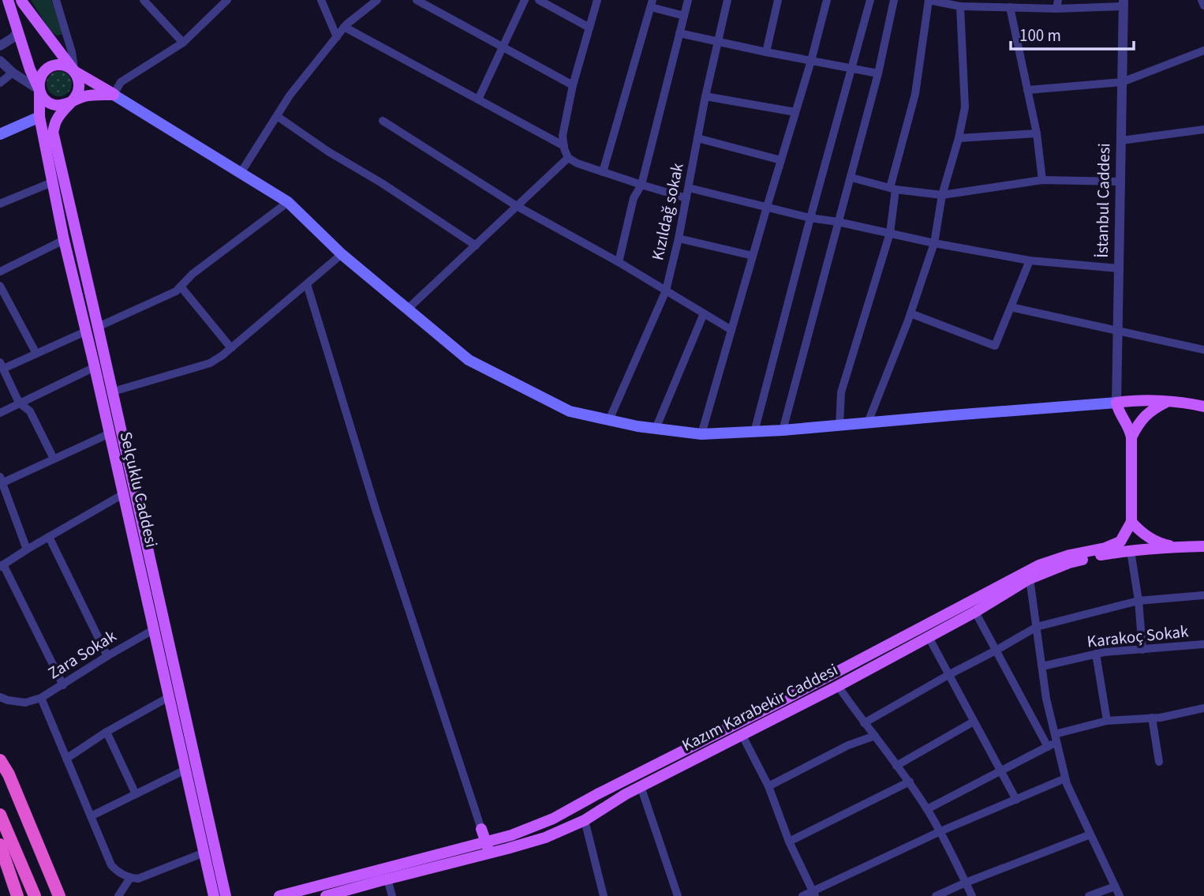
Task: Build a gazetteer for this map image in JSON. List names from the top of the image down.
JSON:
{
  "streets": {
    "main road": ["Selçuklu Caddesi", "Kazım Karabekir Caddesi"],
    "street": [
      "İstanbul Caddesi",
      "Kızıldağ sokak",
      "Karakoç Sokak",
      "Zara Sokak"
    ]
  },
  "crossings": [
    ["Selçuklu Caddesi", "Zara Sokak"]
  ],
  "scale_bar": "100 m"
}
